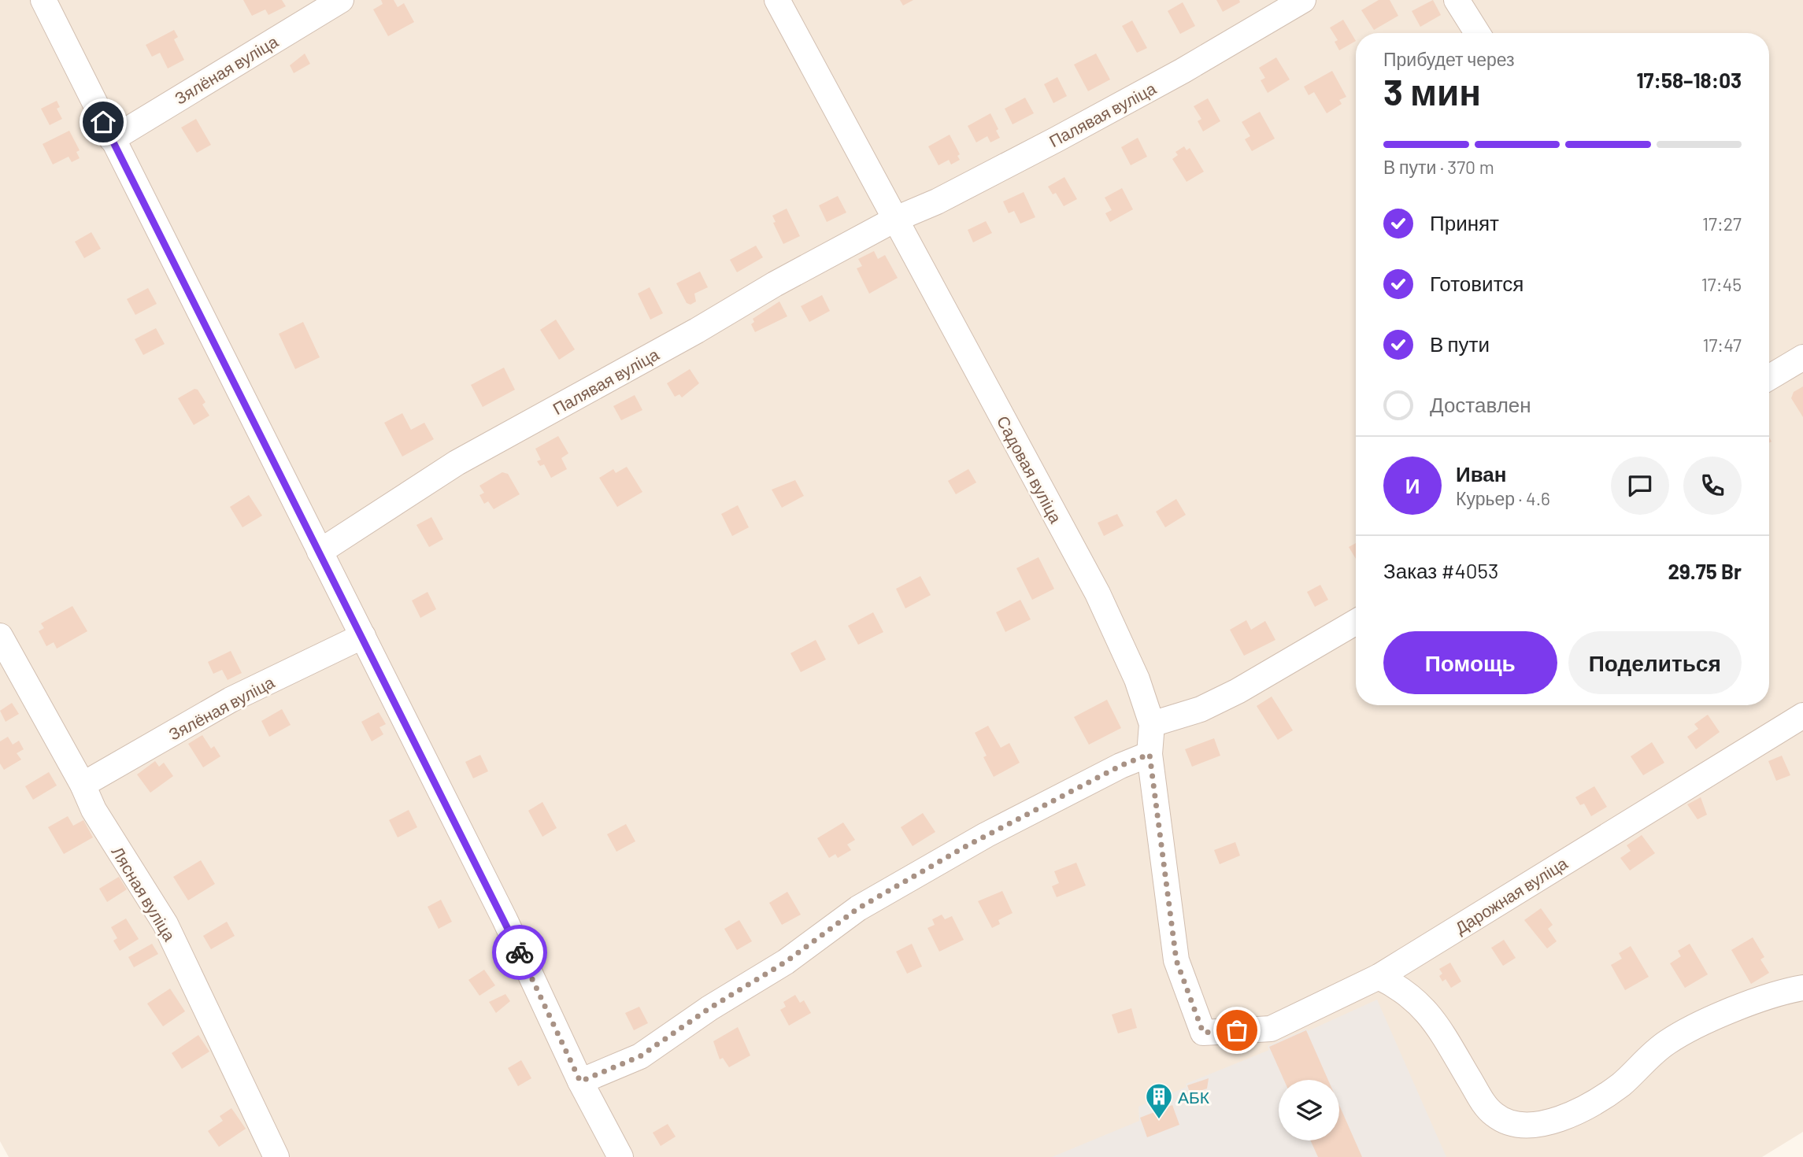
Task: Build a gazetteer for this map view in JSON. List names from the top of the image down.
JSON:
{
  "streets": {
    "street": [
      "Зялёная вуліца",
      "Палявая вуліца",
      "Садовая вуліца",
      "Лясная вуліца",
      "Дарожная вуліца"
    ]
  },
  "crossings": [
    ["Зялёная вуліца", "Лясная вуліца"],
    ["Палявая вуліца", "Садовая вуліца"],
    ["Садовая вуліца", "Дарожная вуліца"]
  ],
  "places": {
    "building": ["АБК"]
  },
  "page": {
    "heading": ["3 мин", "Прибудет через", "17:58–18:03"],
    "panel": [
      "Иван",
      "Курьер · 4.6",
      "Заказ #4053",
      "29.75 Br"
    ],
    "bar": "В пути · 370 m",
    "list": [
      ["Принят", "17:27"],
      ["Готовится", "17:45"],
      ["В пути", "17:47"],
      "Доставлен"
    ],
    "round": "И",
    "buttons": ["Помощь", "Поделиться"]
  }
}
